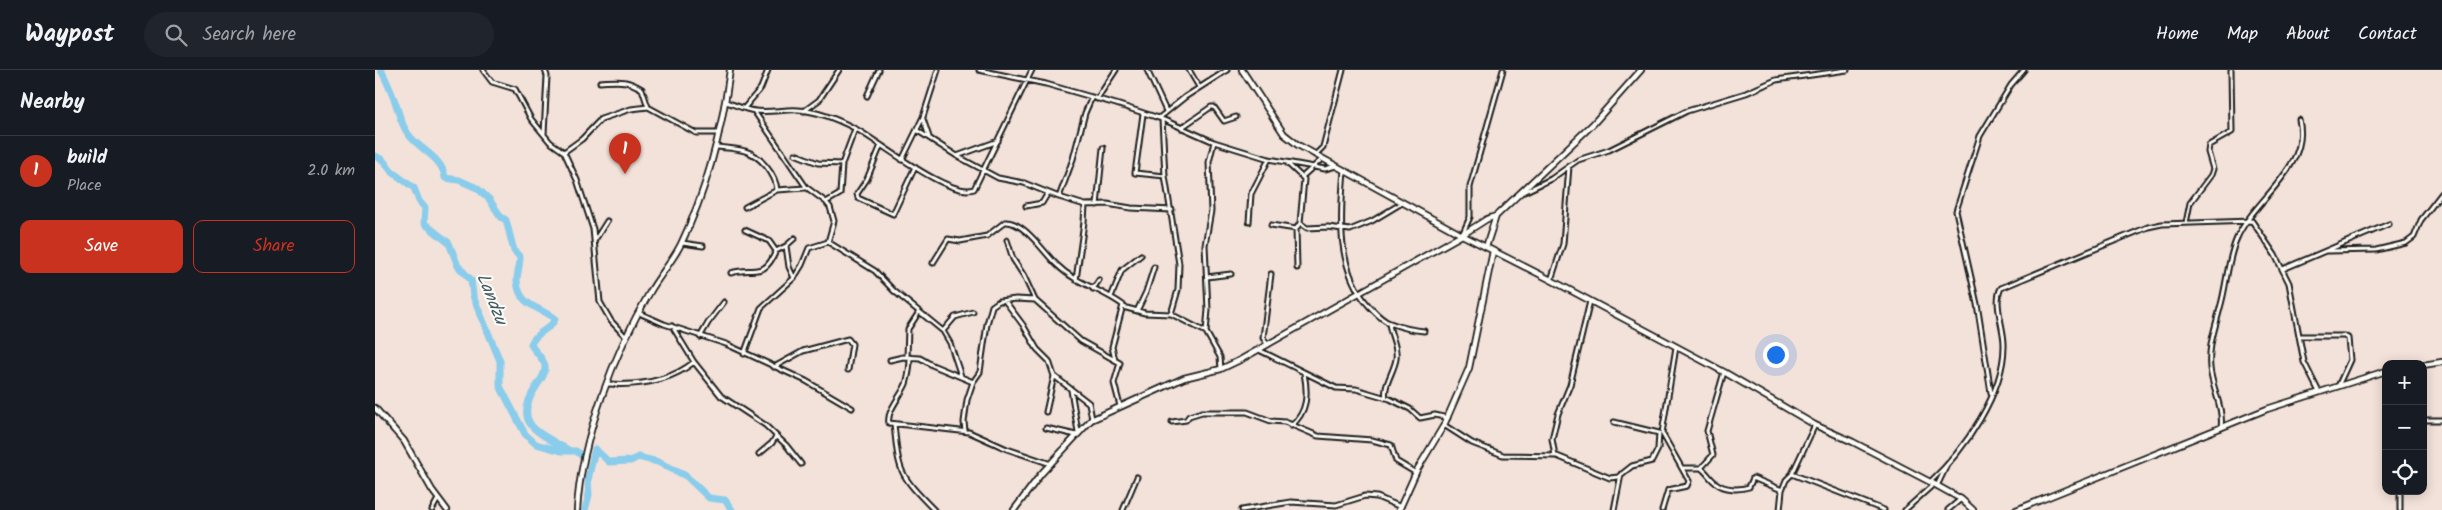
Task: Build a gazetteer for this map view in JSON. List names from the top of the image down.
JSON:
{
  "water": ["Landzu"],
  "page": {
    "header": "Waypost",
    "search": "Search here",
    "nav": [
      "Home",
      "Map",
      "About",
      "Contact"
    ],
    "heading": "Nearby",
    "pins": "1",
    "list": [
      {
        "mark": "1",
        "name": "build",
        "note": "Place",
        "value": "2.0 km"
      }
    ],
    "buttons": ["Save", "Share"],
    "map_buttons": ["+", "−"]
  }
}
